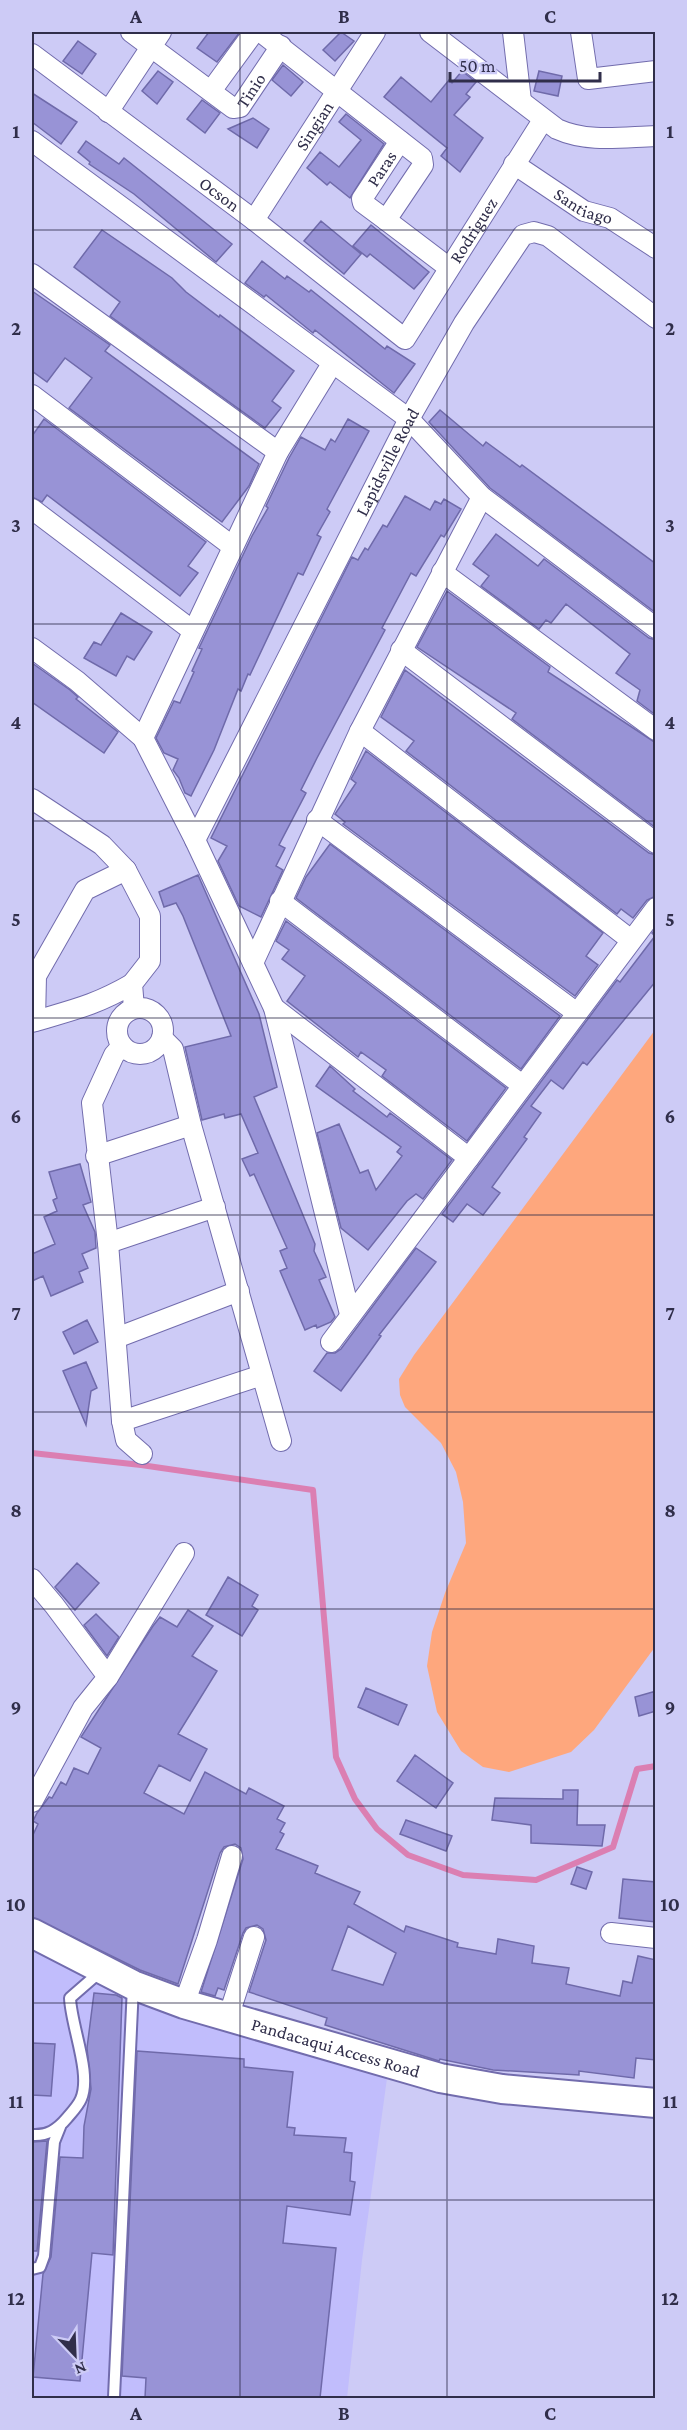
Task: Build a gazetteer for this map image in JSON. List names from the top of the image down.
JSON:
{
  "streets": {
    "street": [
      "Tinio",
      "Singian",
      "Paras",
      "Ocson",
      "Santiago",
      "Rodriguez",
      "Lapidsville Road",
      "Pandacaqui Access Road"
    ]
  },
  "crossings": [
    ["Singian", "Paras"],
    ["Singian", "Ocson"],
    ["Paras", "Rodriguez"],
    ["Ocson", "Rodriguez"],
    ["Santiago", "Rodriguez"]
  ],
  "scale_bar": "50 m",
  "north": "bottom right",
  "grid": {
    "columns": ["A", "B", "C"],
    "rows": [
      "1",
      "2",
      "3",
      "4",
      "5",
      "6",
      "7",
      "8",
      "9",
      "10",
      "11",
      "12"
    ]
  }
}
